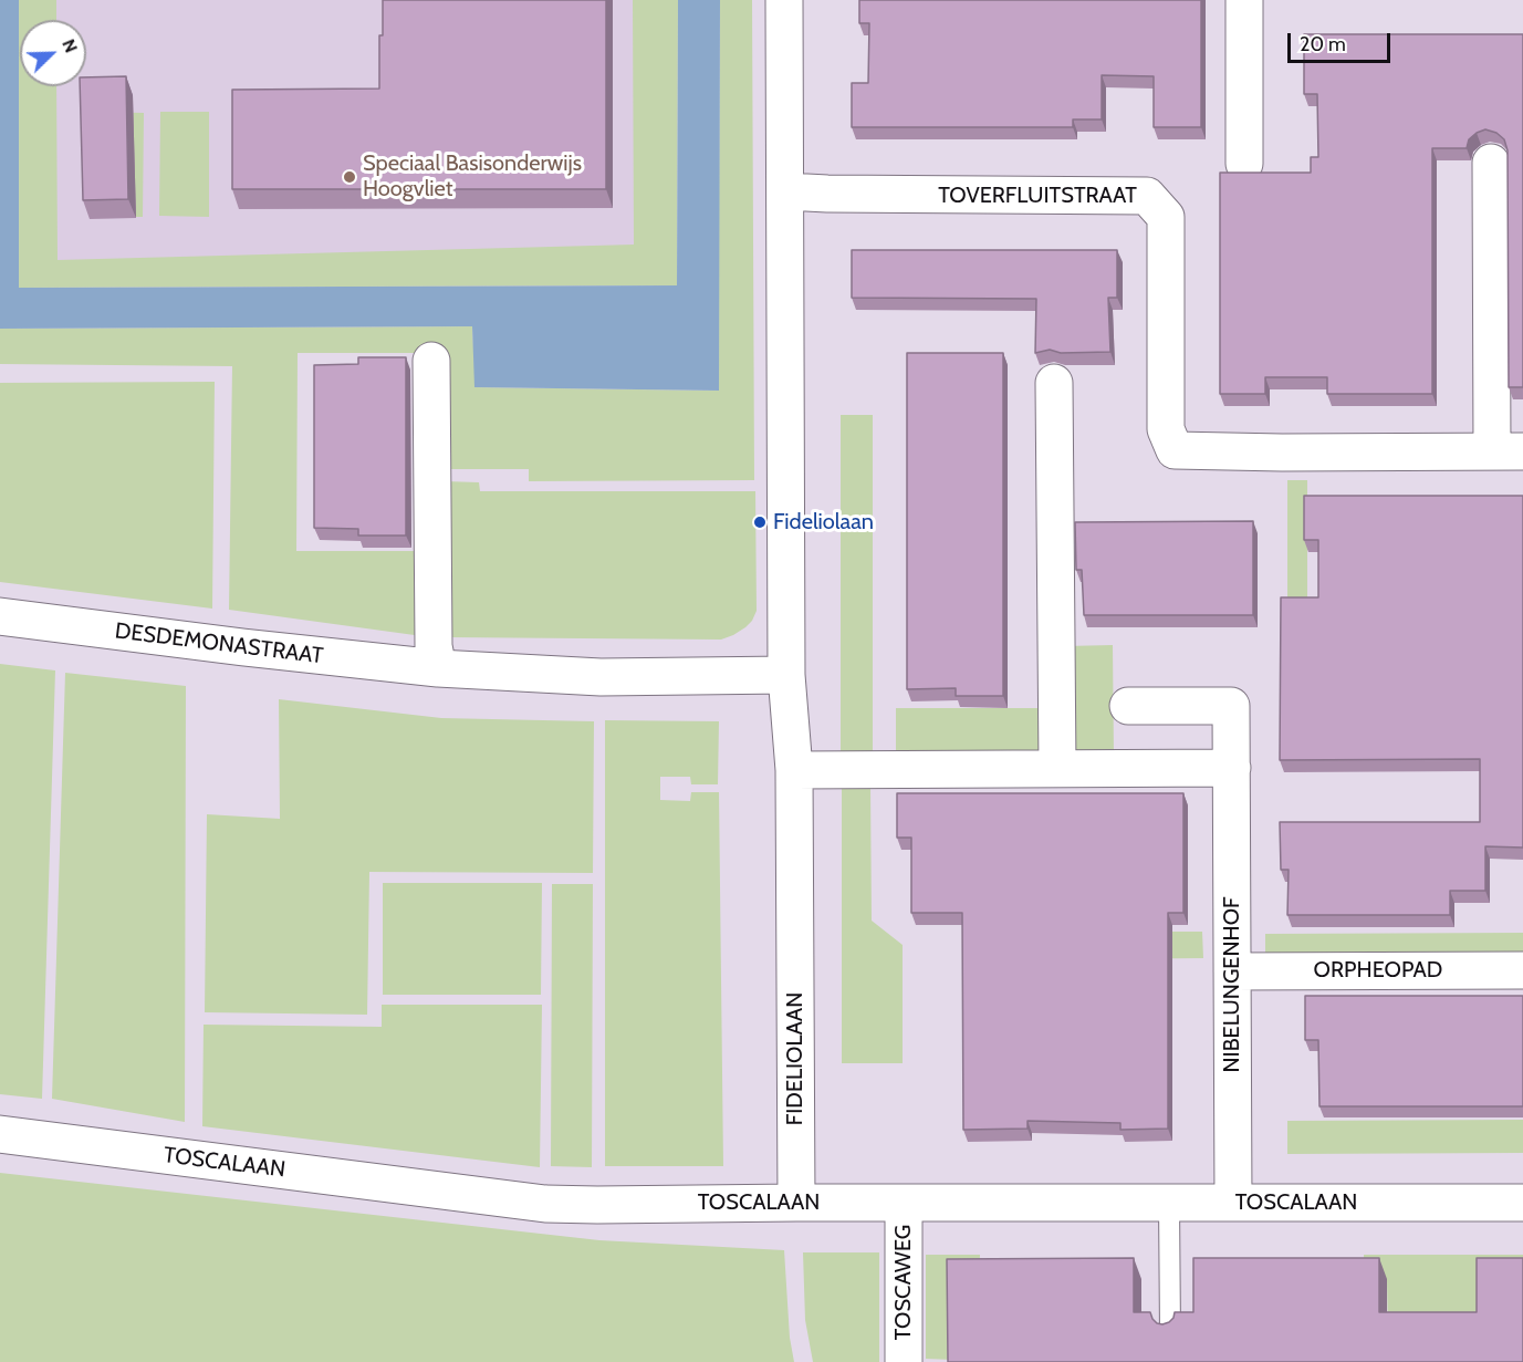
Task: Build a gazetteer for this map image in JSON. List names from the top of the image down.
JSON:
{
  "streets": {
    "street": [
      "TOVERFLUITSTRAAT",
      "DESDEMONASTRAAT",
      "ORPHEOPAD",
      "NIBELUNGENHOF",
      "FIDELIOLAAN",
      "TOSCALAAN",
      "TOSCAWEG"
    ]
  },
  "crossings": [
    ["TOVERFLUITSTRAAT", "FIDELIOLAAN"],
    ["DESDEMONASTRAAT", "FIDELIOLAAN"],
    ["ORPHEOPAD", "NIBELUNGENHOF"],
    ["NIBELUNGENHOF", "TOSCALAAN"],
    ["FIDELIOLAAN", "TOSCALAAN"],
    ["TOSCALAAN", "TOSCAWEG"]
  ],
  "places": ["Speciaal Basisonderwijs Hoogvliet", "Fideliolaan"],
  "scale_bar": "20 m",
  "north": "top right"
}
